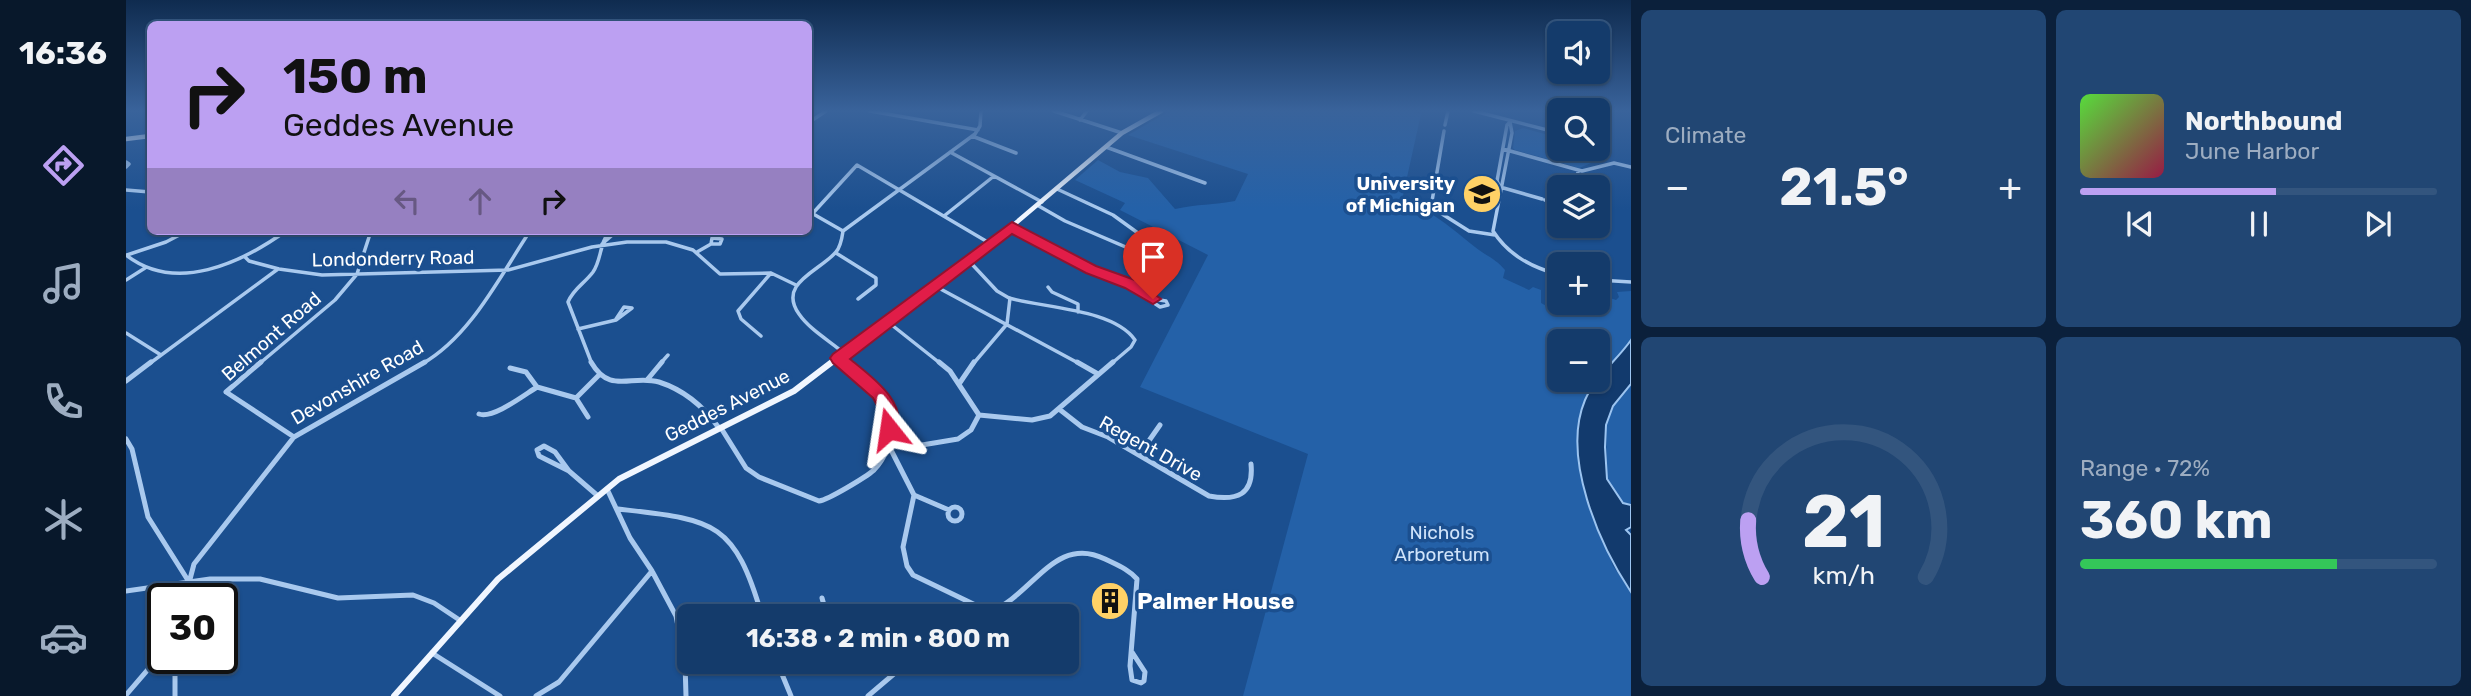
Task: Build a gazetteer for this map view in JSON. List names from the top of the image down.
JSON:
{
  "streets": {
    "main road": ["Geddes Avenue"],
    "street": [
      "Londonderry Road",
      "Belmont Road",
      "Devonshire Road",
      "Regent Drive"
    ]
  },
  "crossings": [
    ["Londonderry Road", "Belmont Road"],
    ["Londonderry Road", "Devonshire Road"],
    ["Belmont Road", "Devonshire Road"]
  ],
  "parks": ["Nichols Arboretum"],
  "places": {
    "school or university": ["University of Michigan"],
    "building": ["Palmer House"]
  },
  "page": {
    "tabs": "16:36",
    "tile": [
      "Climate",
      ["Range · 72%", "360 km"]
    ],
    "map_buttons": ["+", "−"],
    "turn": ["150 m", "Geddes Avenue"],
    "song": ["Northbound", "June Harbor"],
    "heat": ["−", "21.5°", "+"],
    "limit": "30",
    "trip": "16:38 · 2 min · 800 m",
    "gauge": ["21", "km/h"]
  }
}
